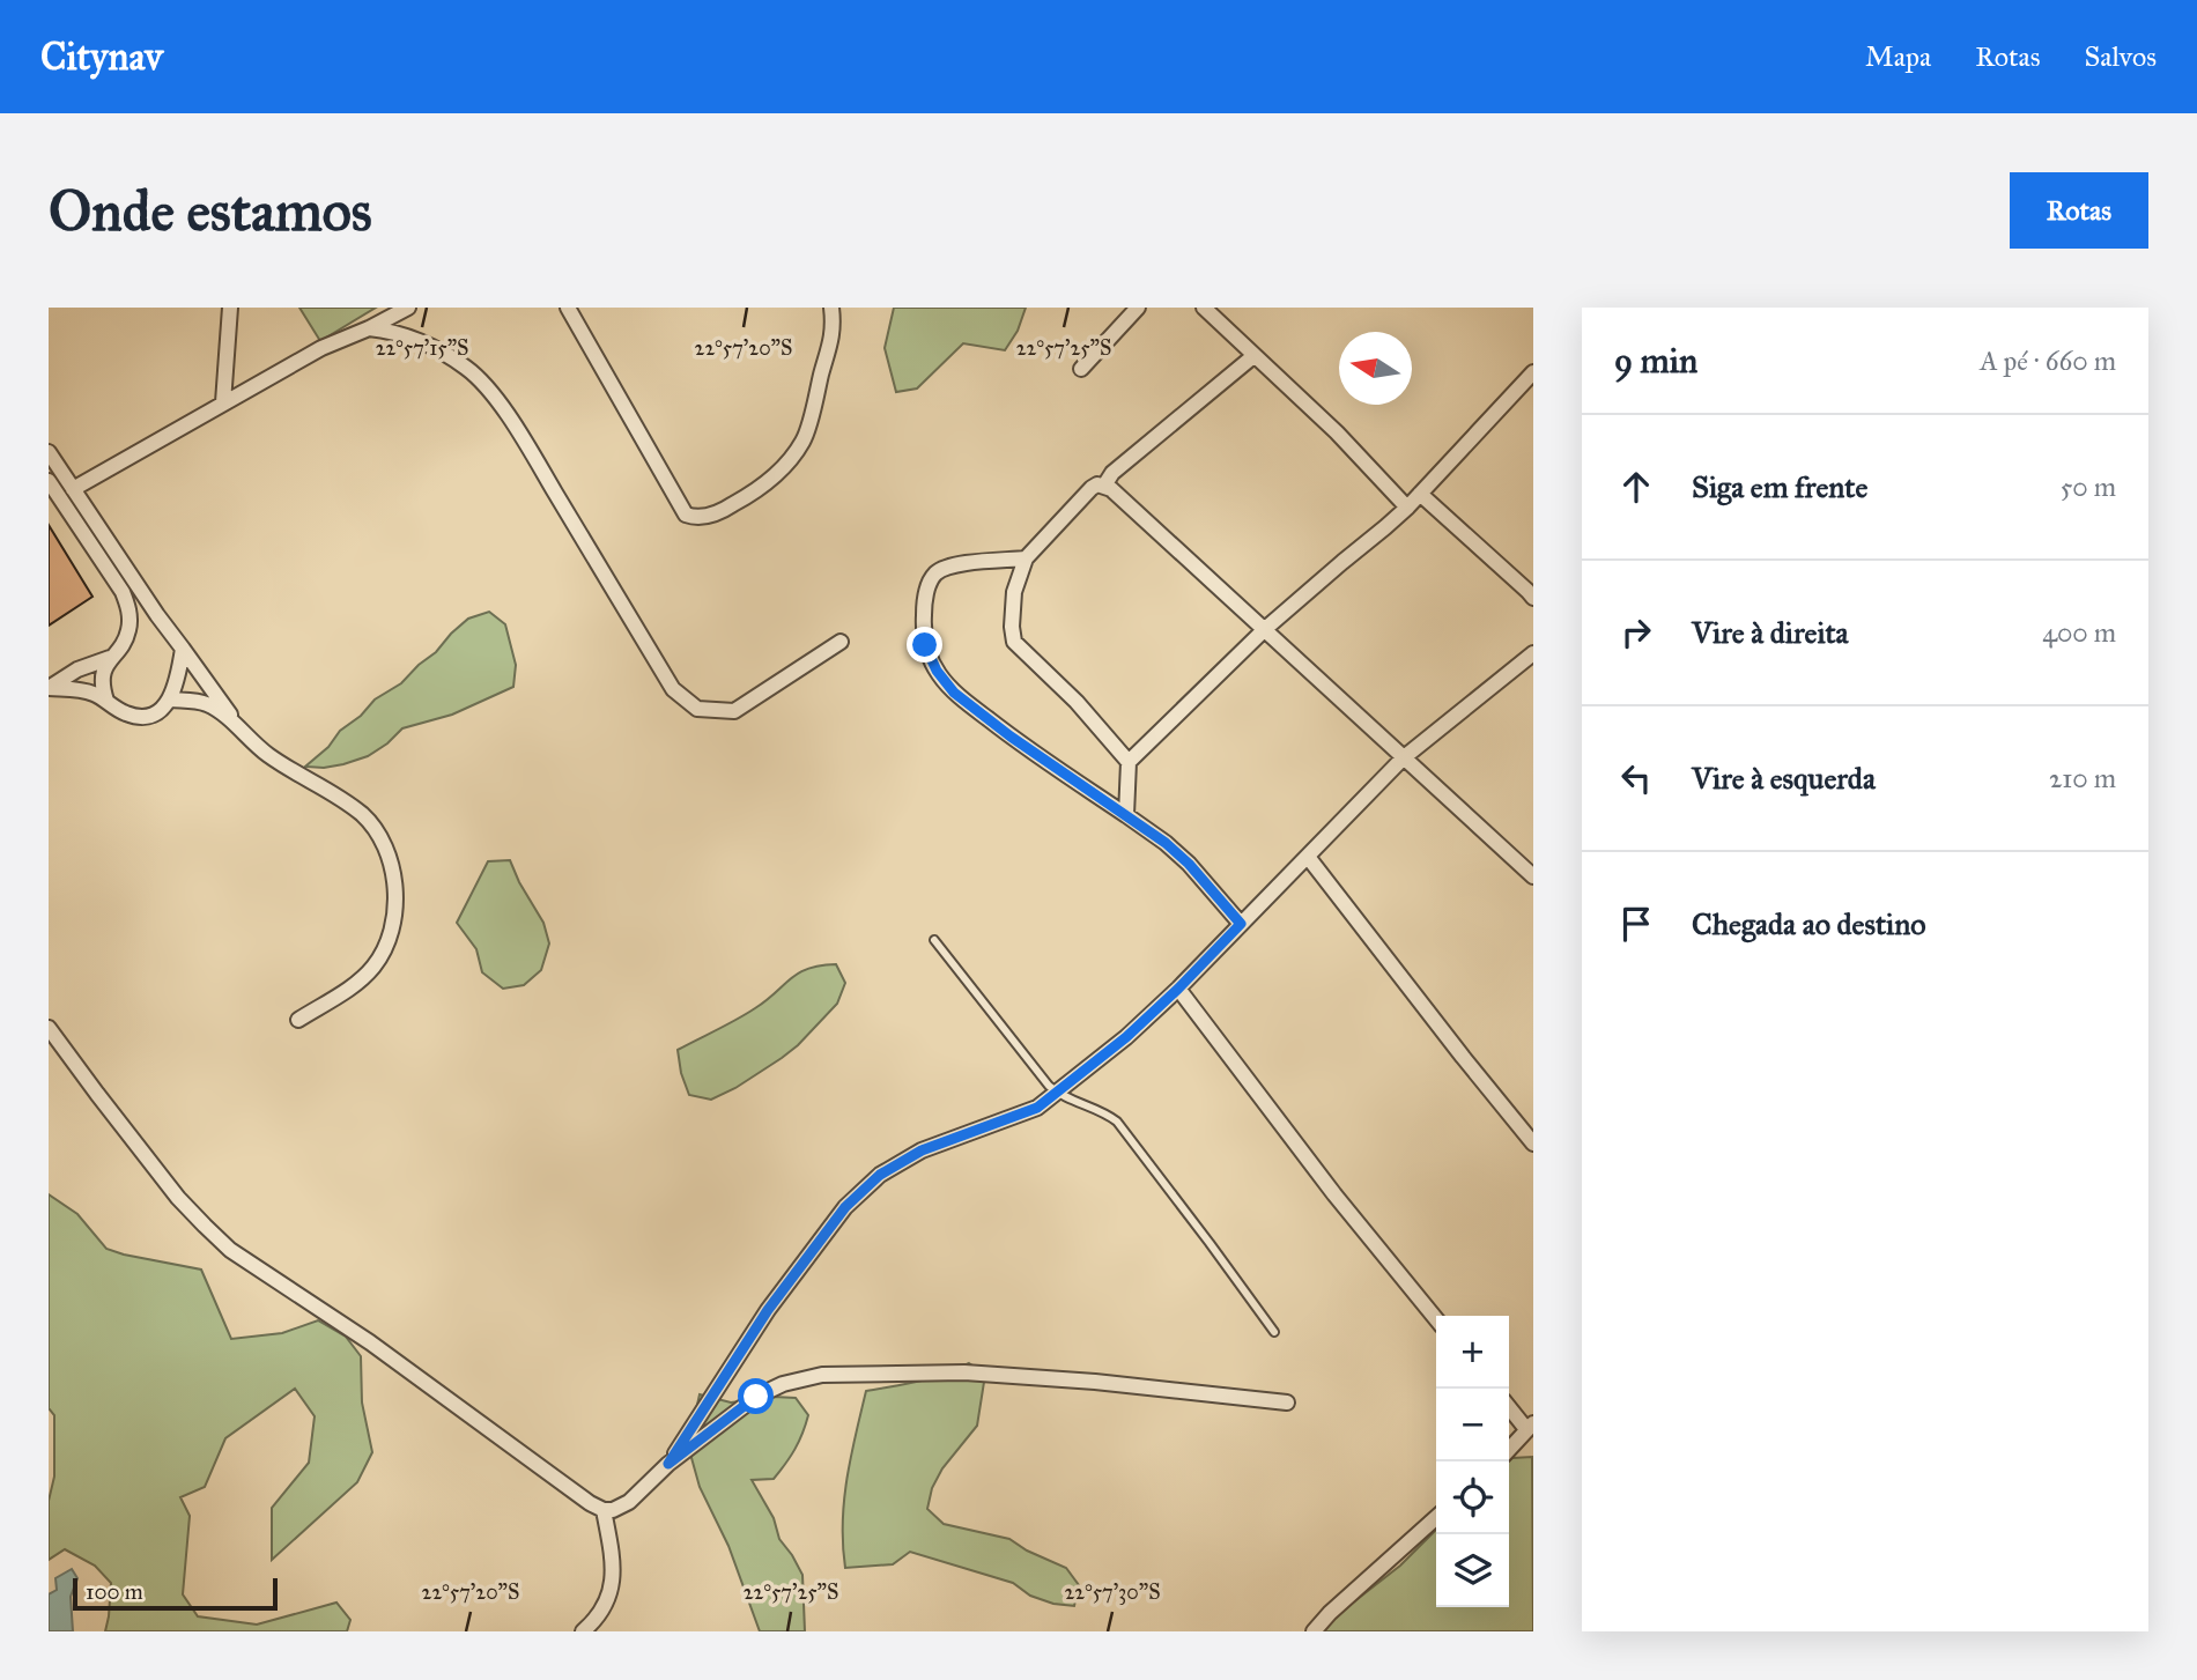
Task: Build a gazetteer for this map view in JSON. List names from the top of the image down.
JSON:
{
  "scale_bar": "100 m",
  "north": "left",
  "page": {
    "header": "Citynav",
    "nav": ["Mapa", "Rotas", "Salvos"],
    "buttons": "Rotas",
    "title": "Onde estamos",
    "heading": ["9 min", "A pé · 660 m"],
    "list": [
      ["Siga em frente", "50 m"],
      ["Vire à direita", "400 m"],
      ["Vire à esquerda", "210 m"],
      "Chegada ao destino"
    ],
    "map_buttons": ["+", "−"],
    "scale": "100 m"
  },
  "coordinates": [
    "22°57'15\"S",
    "22°57'20\"S",
    "22°57'25\"S",
    "22°57'30\"S"
  ]
}
